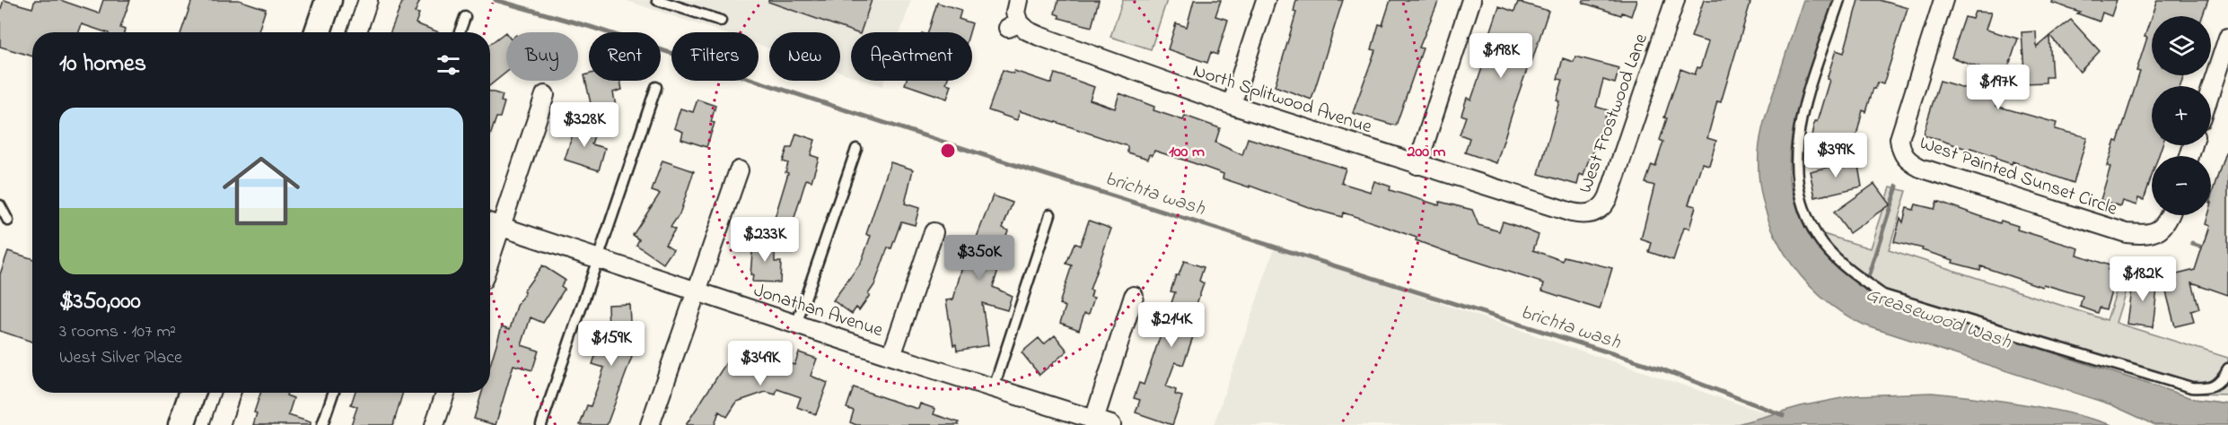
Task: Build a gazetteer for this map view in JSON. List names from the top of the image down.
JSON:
{
  "streets": {
    "street": [
      "North Splitwood Avenue",
      "West Frostwood Lane",
      "West Painted Sunset Circle",
      "Jonathan Avenue"
    ]
  },
  "crossings": [
    ["North Splitwood Avenue", "West Frostwood Lane"]
  ],
  "water": ["brichta wash", "Greasewood Wash"],
  "page": {
    "map_buttons": ["+", "−"],
    "chip": [
      "Buy",
      "Rent",
      "Filters",
      "New",
      "Apartment"
    ],
    "heading": "10 homes",
    "price": [
      "$198K",
      "$197K",
      "$328K",
      "$399K",
      "$233K",
      "$350K",
      "$182K",
      "$214K",
      "$159K",
      "$349K"
    ],
    "list": [
      {
        "name": "$350,000",
        "note": "3 rooms · 107 m² · West Silver Place"
      }
    ]
  },
  "rings": ["100 m", "200 m"]
}
